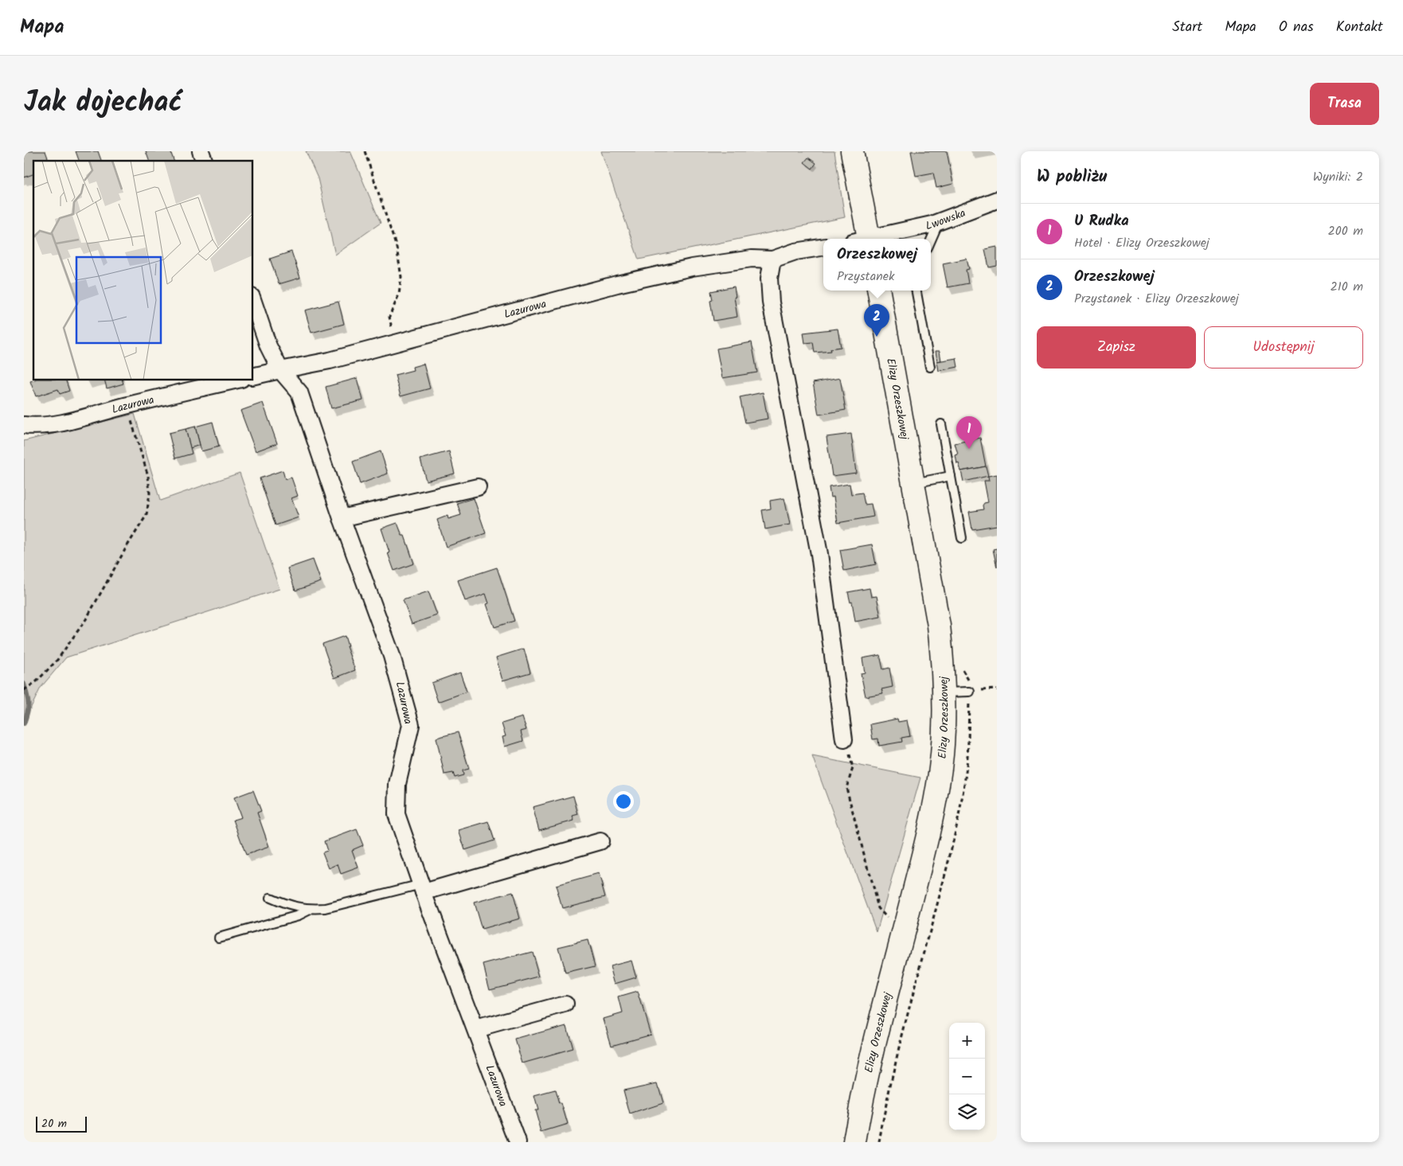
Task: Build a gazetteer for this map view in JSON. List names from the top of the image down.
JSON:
{
  "streets": {
    "street": ["Lwowska", "Lazurowa", "Elizy Orzeszkowej"]
  },
  "scale_bar": "20 m",
  "page": {
    "header": "Mapa",
    "nav": [
      "Start",
      "Mapa",
      "O nas",
      "Kontakt"
    ],
    "title": "Jak dojechać",
    "buttons": [
      "Trasa",
      ["Zapisz", "Udostępnij"]
    ],
    "heading": ["W pobliżu", "Wyniki: 2"],
    "list": [
      {
        "mark": "1",
        "name": "U Rudka",
        "note": "Hotel · Elizy Orzeszkowej",
        "value": "200 m"
      },
      {
        "mark": "2",
        "name": "Orzeszkowej",
        "note": "Przystanek · Elizy Orzeszkowej",
        "value": "210 m"
      }
    ],
    "popup": ["Orzeszkowej", "Przystanek"],
    "pins": ["2", "1"],
    "map_buttons": ["+", "−"],
    "scale": "20 m"
  }
}
